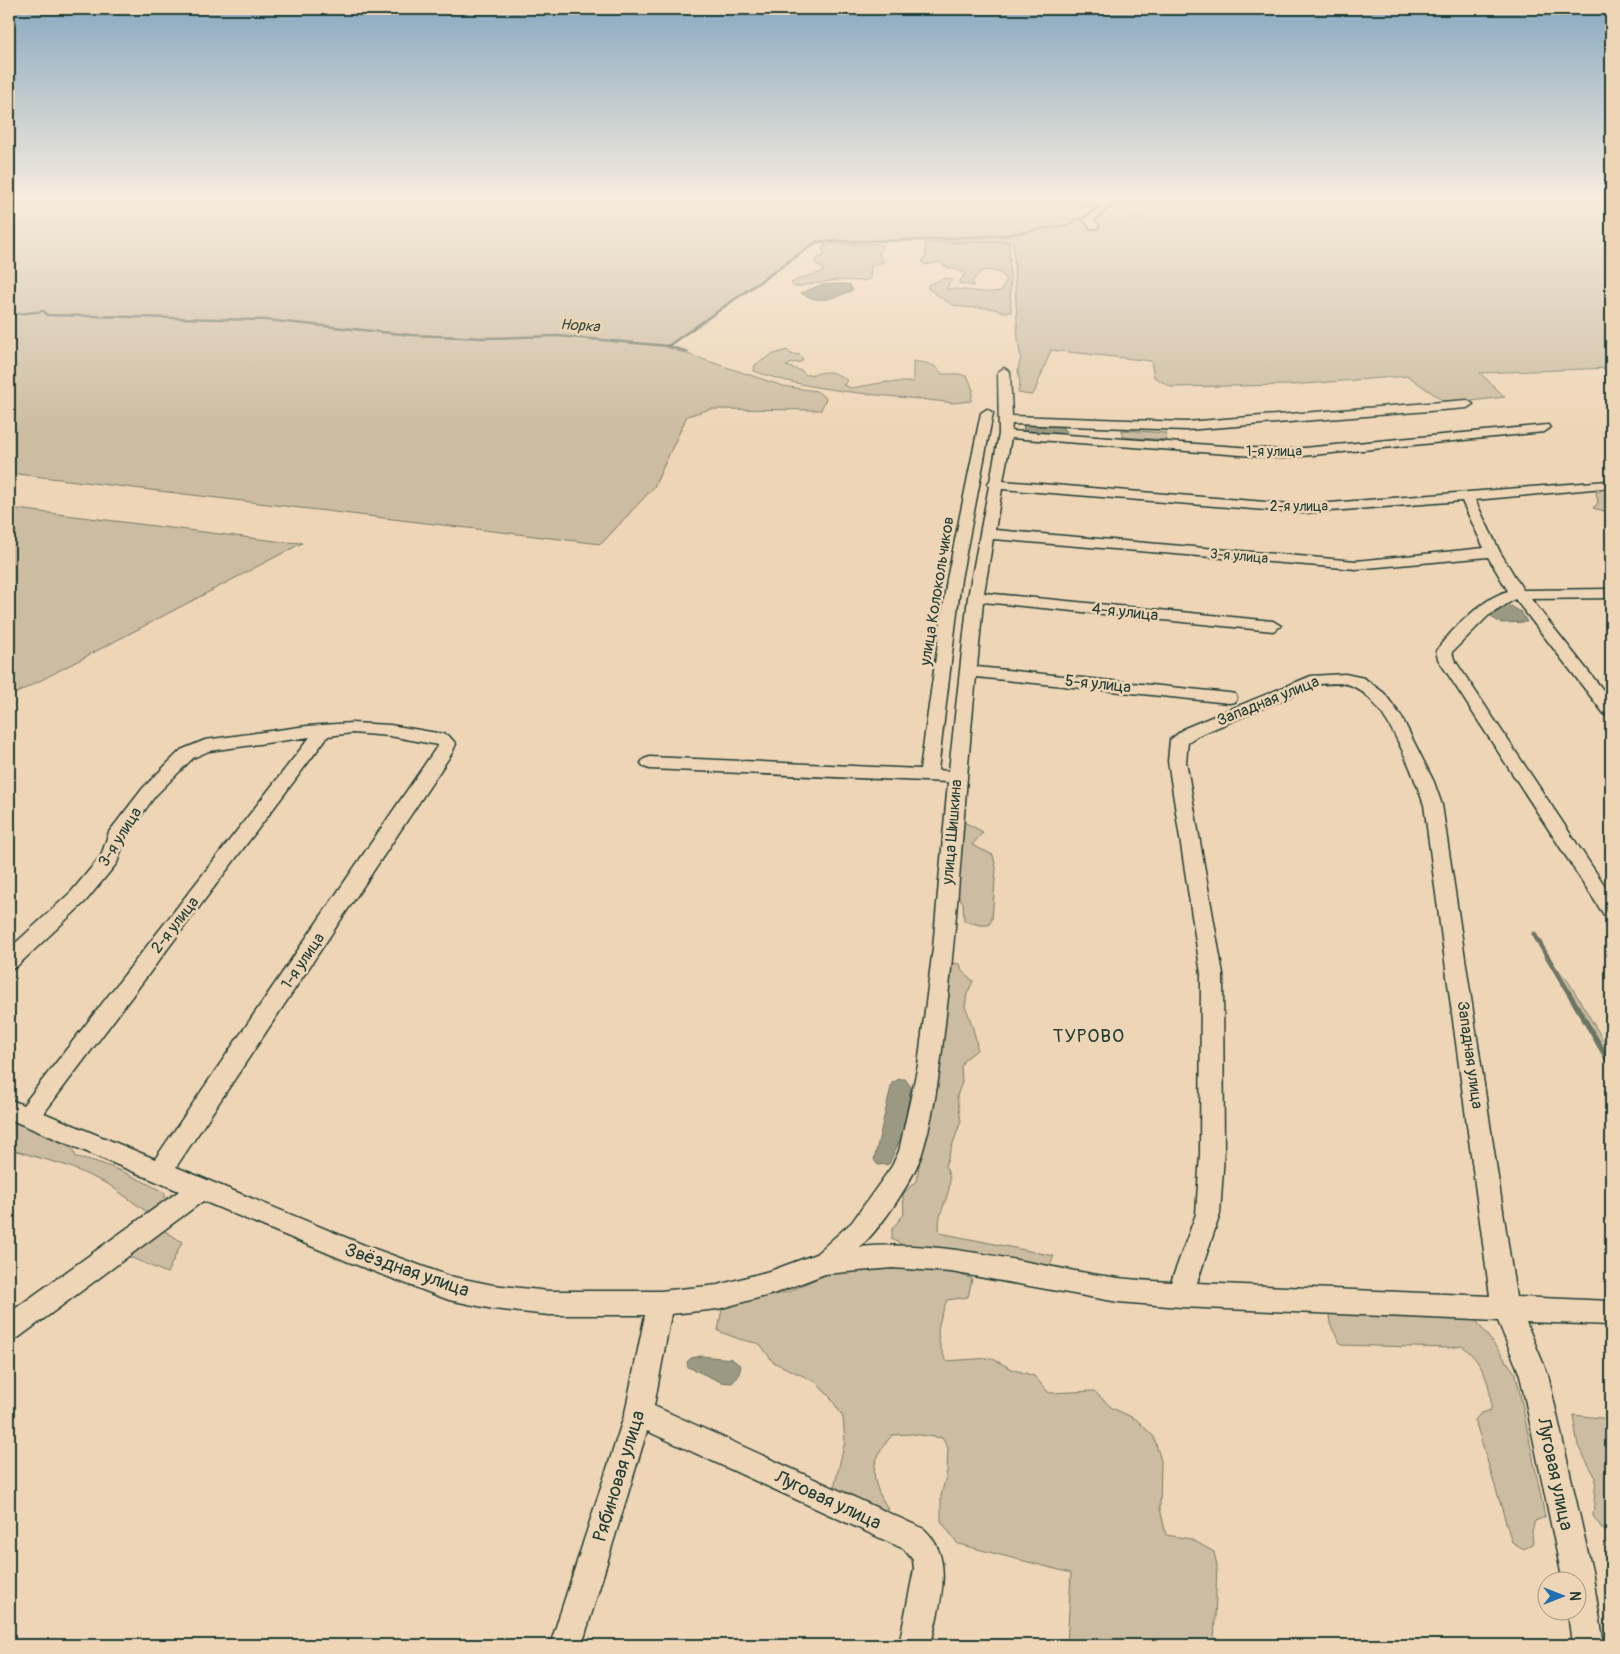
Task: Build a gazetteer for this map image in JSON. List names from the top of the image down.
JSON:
{
  "streets": {
    "street": [
      "1-я улица",
      "2-я улица",
      "3-я улица",
      "улица Колокольчиков",
      "4-я улица",
      "5-я улица",
      "Западная улица",
      "улица Шишкина",
      "Звёздная улица",
      "Луговая улица",
      "Рябиновая улица"
    ]
  },
  "crossings": [
    ["1-я улица", "улица Шишкина"],
    ["1-я улица", "Звёздная улица"],
    ["2-я улица", "3-я улица"],
    ["2-я улица", "улица Шишкина"],
    ["2-я улица", "Звёздная улица"],
    ["3-я улица", "улица Шишкина"],
    ["4-я улица", "улица Шишкина"],
    ["5-я улица", "улица Шишкина"],
    ["Западная улица", "Луговая улица"],
    ["улица Шишкина", "Звёздная улица"],
    ["Звёздная улица", "Рябиновая улица"],
    ["Луговая улица", "Рябиновая улица"]
  ],
  "districts": ["ТУРОВО"],
  "water": ["Норка"],
  "north": "right"
}
